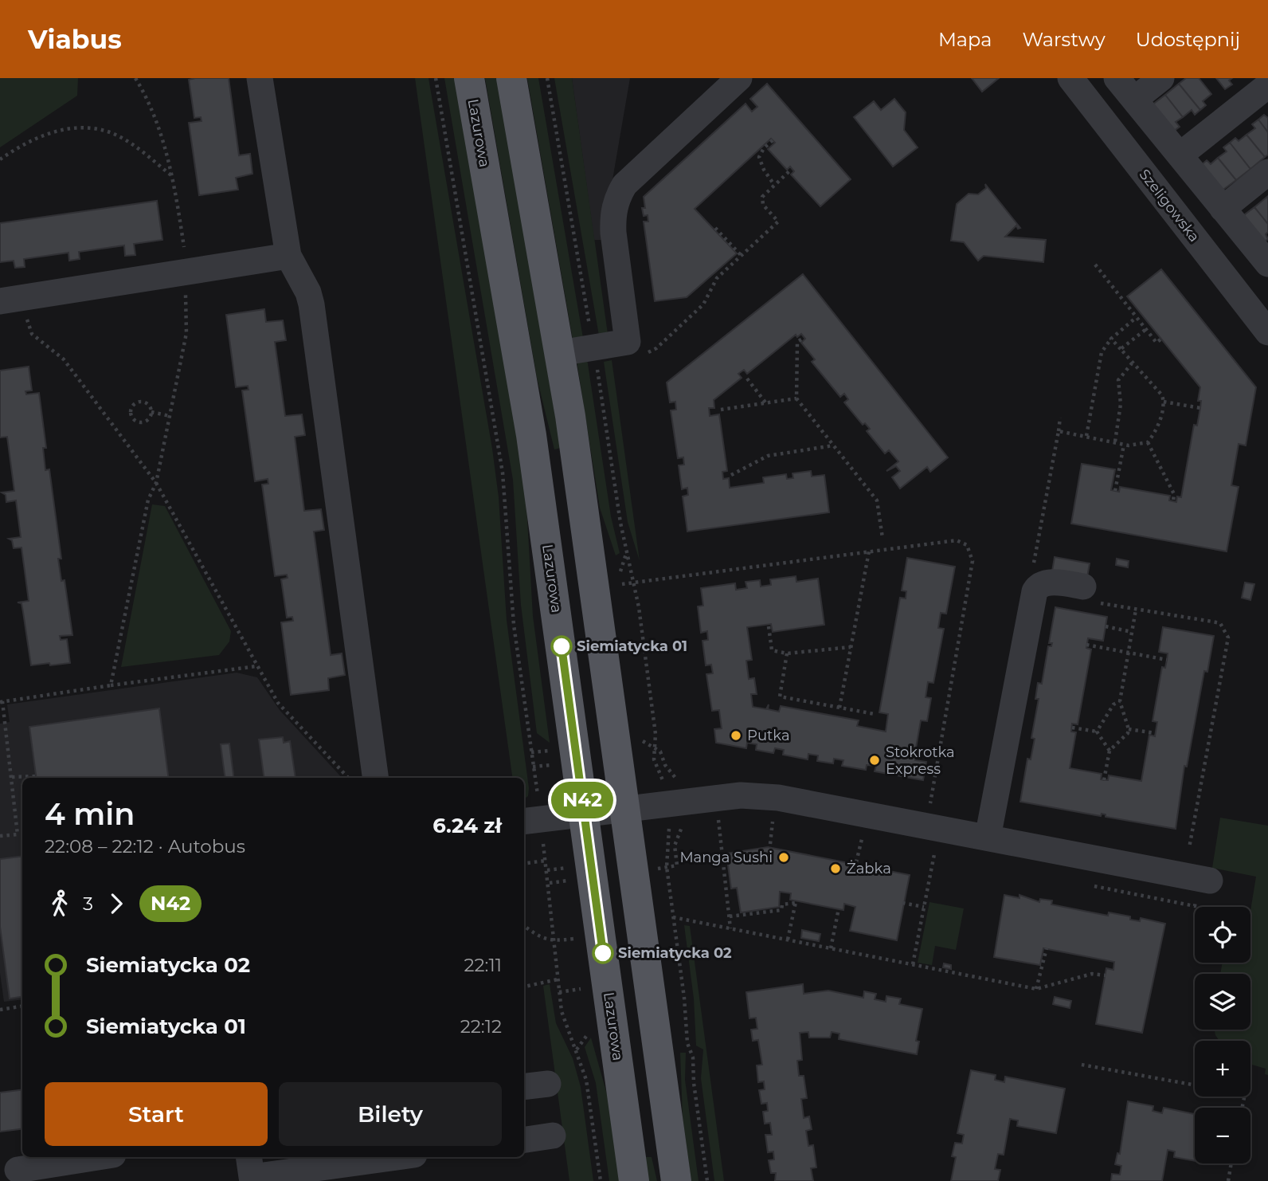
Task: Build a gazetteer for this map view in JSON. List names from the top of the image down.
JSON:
{
  "streets": {
    "main road": ["Lazurowa"],
    "street": ["Szeligowska"]
  },
  "places": [
    "Siemiatycka 01",
    "Putka",
    "Stokrotka Express",
    "Manga Sushi",
    "Żabka",
    "Siemiatycka 02"
  ],
  "lines": ["bus line N42"],
  "page": {
    "header": "Viabus",
    "nav": ["Mapa", "Warstwy", "Udostępnij"],
    "on_map": "N42",
    "heading": ["4 min", "22:08 – 22:12 · Autobus", "6.24 zł"],
    "legs": ["3", "N42"],
    "map_buttons": ["+", "−"],
    "list": [
      {
        "name": "Siemiatycka 02",
        "value": "22:11"
      },
      {
        "name": "Siemiatycka 01",
        "value": "22:12"
      }
    ],
    "buttons": ["Start", "Bilety"]
  }
}
